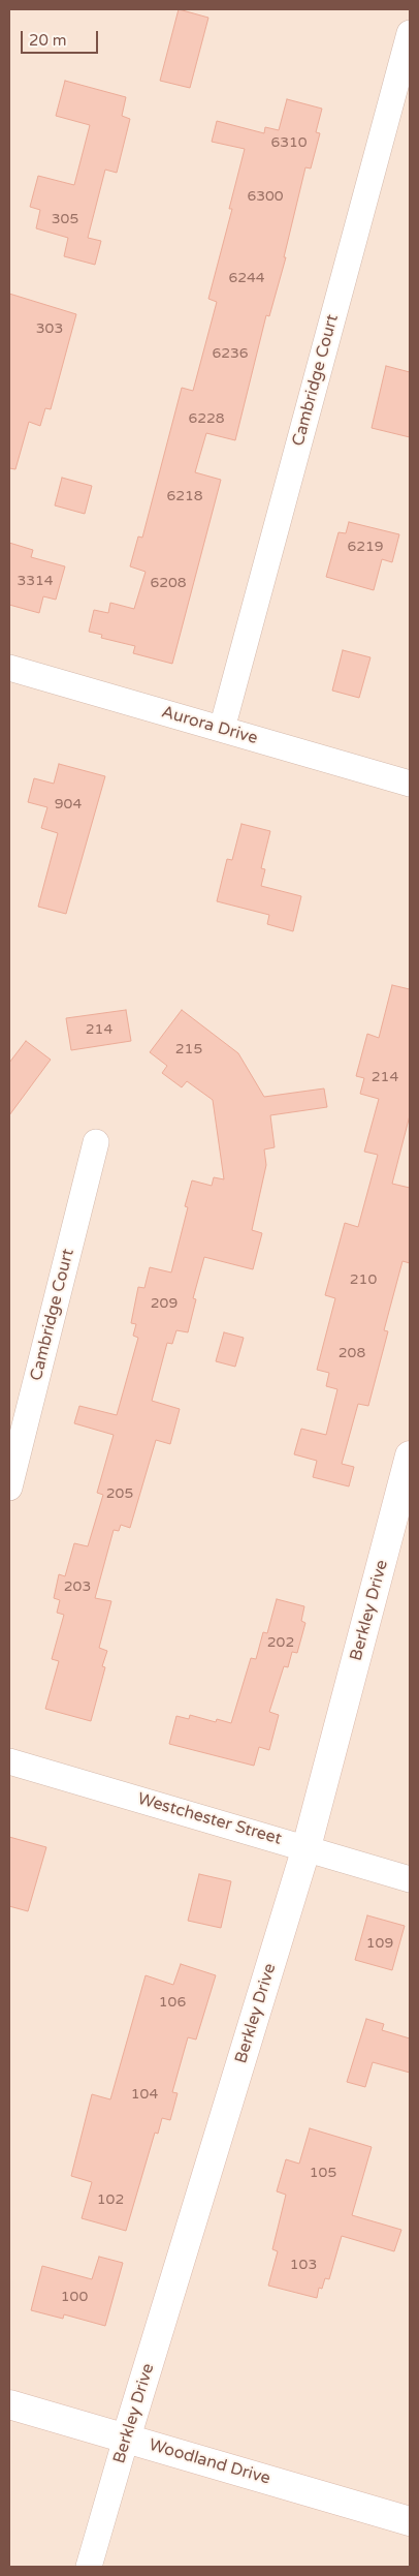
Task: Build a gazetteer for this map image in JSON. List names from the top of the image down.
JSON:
{
  "streets": {
    "street": [
      "Cambridge Court",
      "Aurora Drive",
      "Berkley Drive",
      "Westchester Street",
      "Woodland Drive"
    ]
  },
  "crossings": [
    ["Cambridge Court", "Aurora Drive"],
    ["Berkley Drive", "Westchester Street"],
    ["Berkley Drive", "Woodland Drive"]
  ],
  "house_numbers": [
    "6310",
    "6300",
    "305",
    "6244",
    "303",
    "6236",
    "6228",
    "6218",
    "6219",
    "3314",
    "6208",
    "904",
    "214",
    "215",
    "214",
    "210",
    "209",
    "208",
    "205",
    "203",
    "202",
    "109",
    "106",
    "104",
    "105",
    "102",
    "103",
    "100"
  ],
  "scale_bar": "20 m"
}
